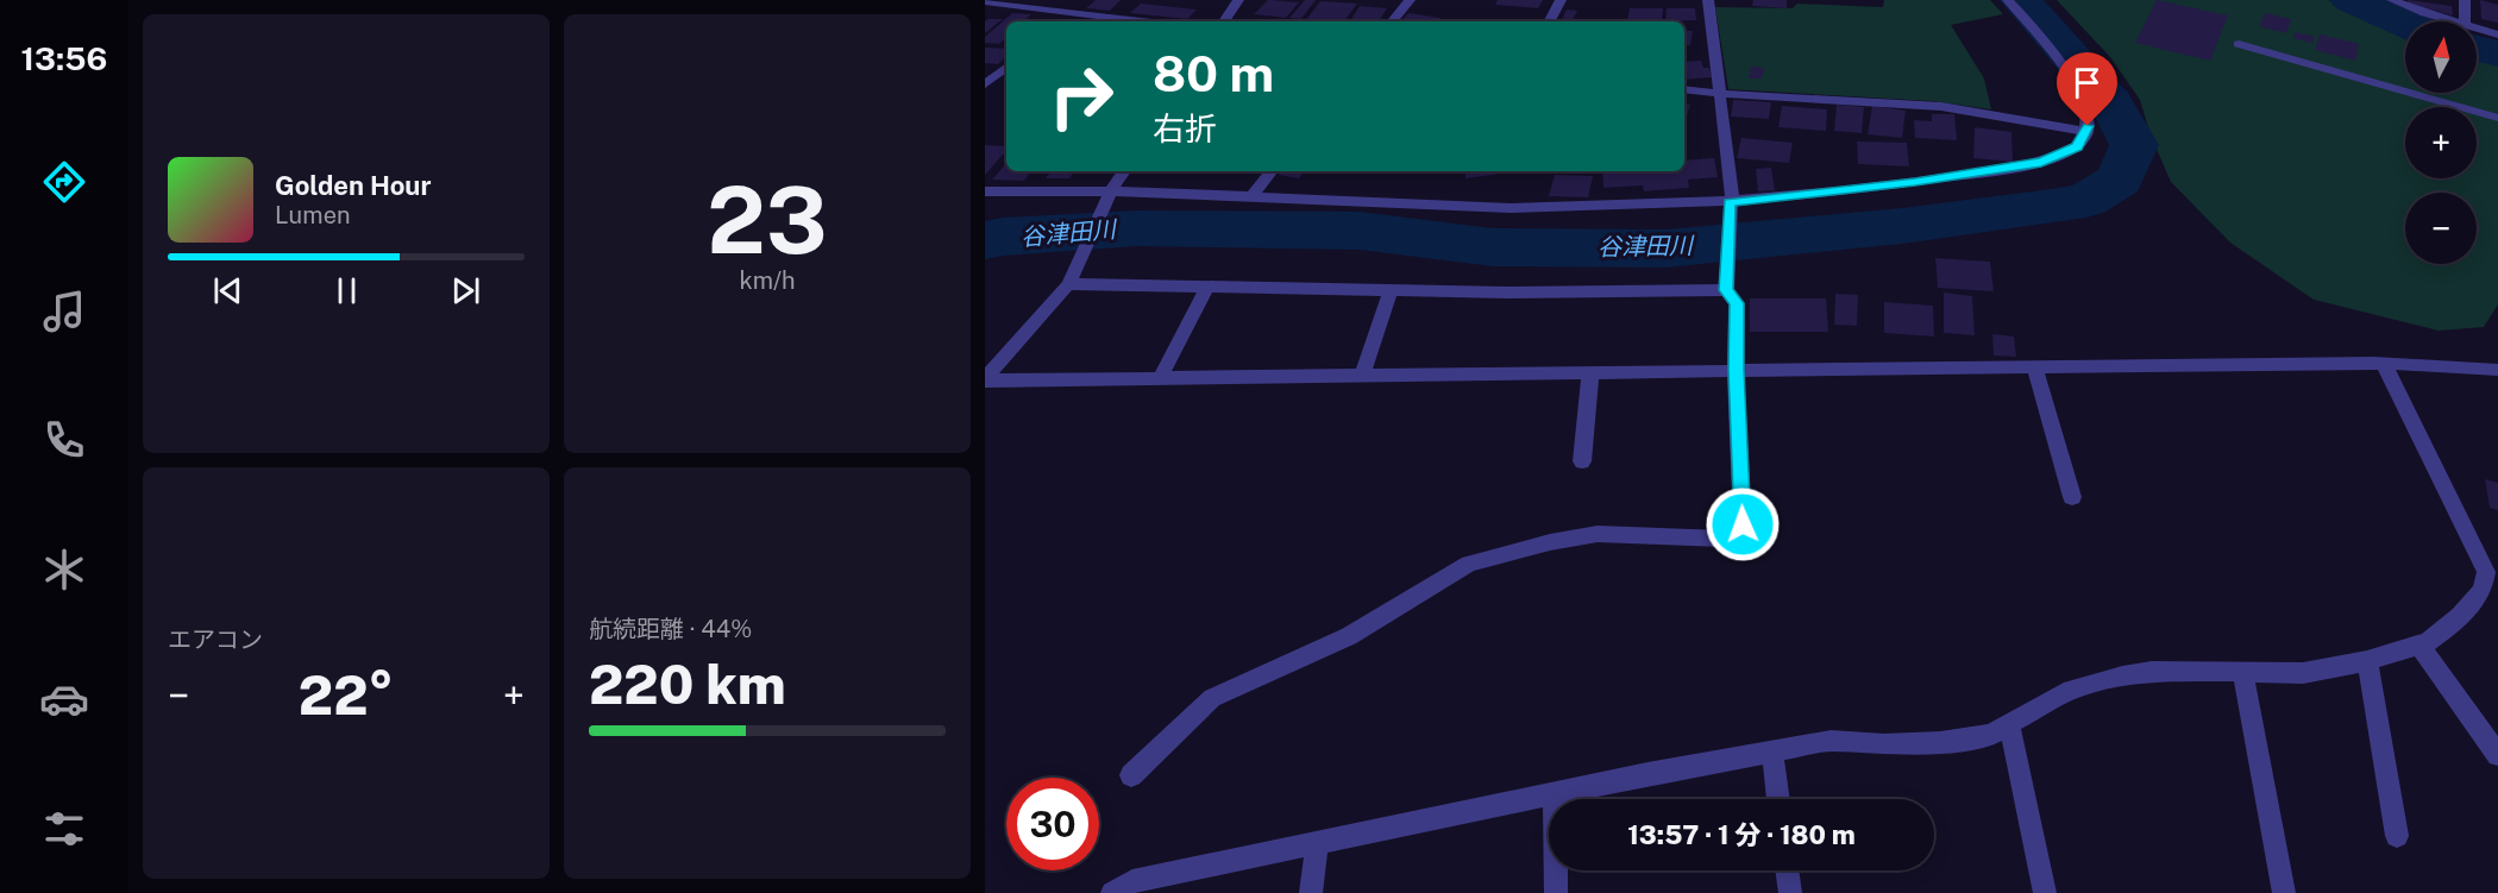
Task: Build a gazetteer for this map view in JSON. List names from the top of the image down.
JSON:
{
  "water": ["谷津田川"],
  "north": "top",
  "page": {
    "tabs": "13:56",
    "tile": [
      ["23", "km/h"],
      "エアコン",
      ["航続距離 · 44%", "220 km"]
    ],
    "map_buttons": ["+", "−"],
    "turn": ["80 m", "右折"],
    "song": ["Golden Hour", "Lumen"],
    "heat": ["−", "22°", "+"],
    "limit": "30",
    "trip": "13:57 · 1 分 · 180 m"
  }
}
